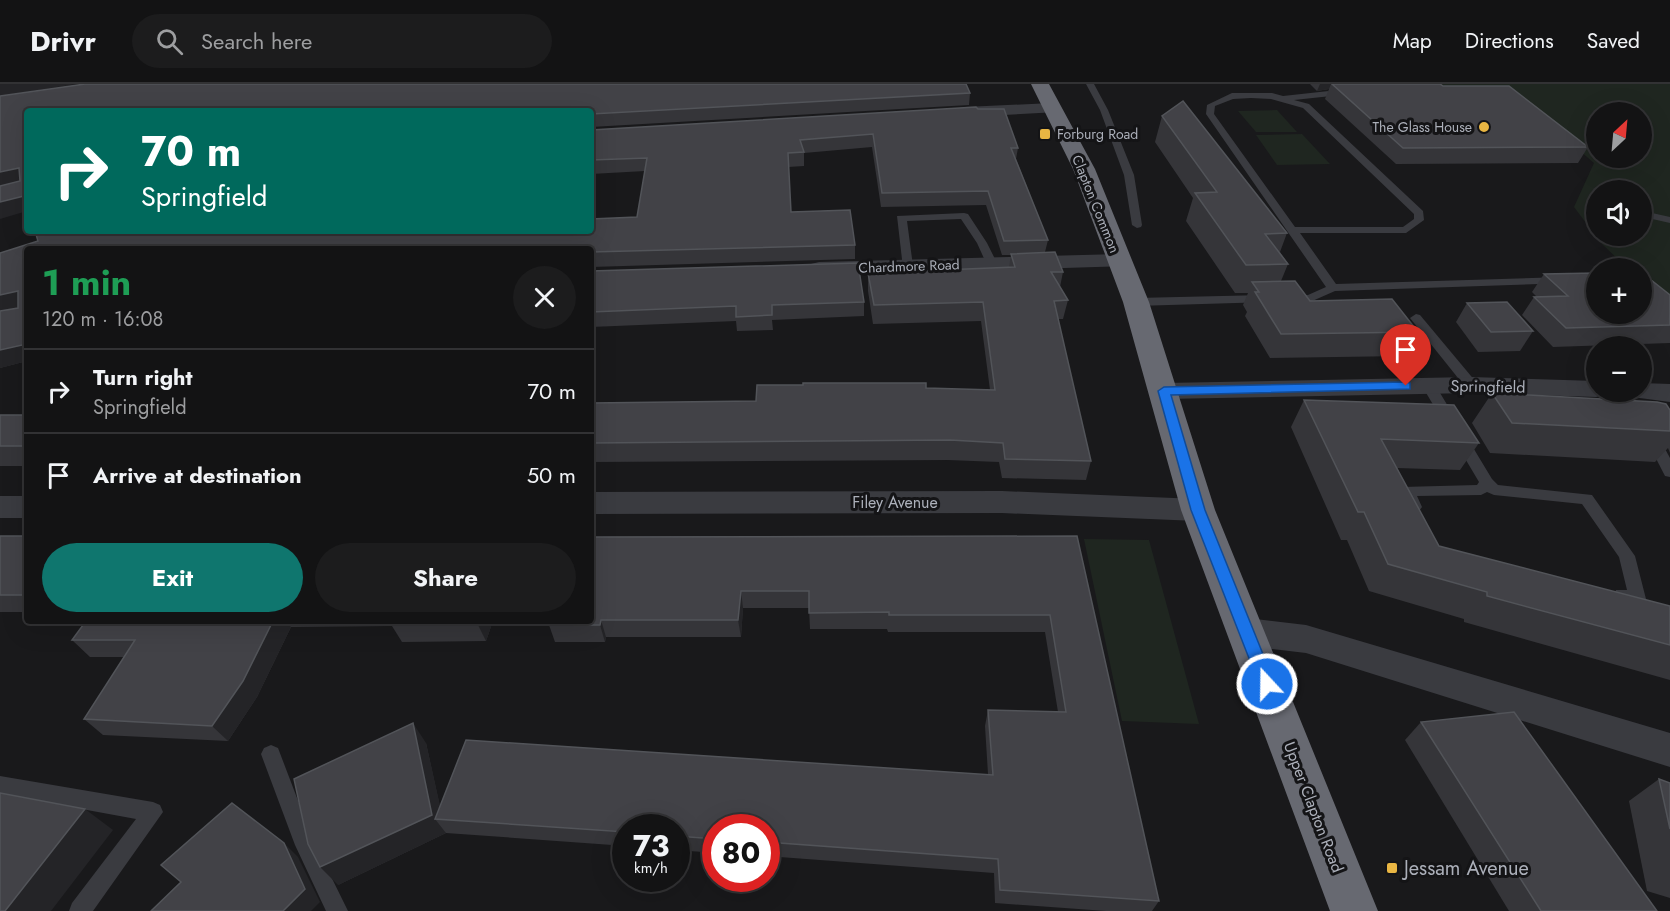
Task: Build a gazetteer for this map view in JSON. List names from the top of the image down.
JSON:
{
  "streets": {
    "highway": ["Clapton Common", "Upper Clapton Road"],
    "street": ["Chardmore Road", "Springfield", "Filey Avenue"]
  },
  "crossings": [
    ["Clapton Common", "Chardmore Road"],
    ["Clapton Common", "Upper Clapton Road"],
    ["Chardmore Road", "Upper Clapton Road"],
    ["Springfield", "Upper Clapton Road"],
    ["Filey Avenue", "Upper Clapton Road"]
  ],
  "places": {
    "other": ["The Glass House"],
    "transit": ["Forburg Road", "Jessam Avenue"]
  },
  "north": "top right",
  "page": {
    "header": "Drivr",
    "search": "Search here",
    "nav": ["Map", "Directions", "Saved"],
    "map_buttons": ["+", "−"],
    "turn": ["70 m", "Springfield"],
    "heading": ["1 min", "120 m · 16:08"],
    "list": [
      {
        "name": "Turn right",
        "note": "Springfield",
        "value": "70 m"
      },
      {
        "name": "Arrive at destination",
        "value": "50 m"
      }
    ],
    "buttons": ["Exit", "Share"],
    "speed": "73 km/h",
    "limit": "80"
  }
}
